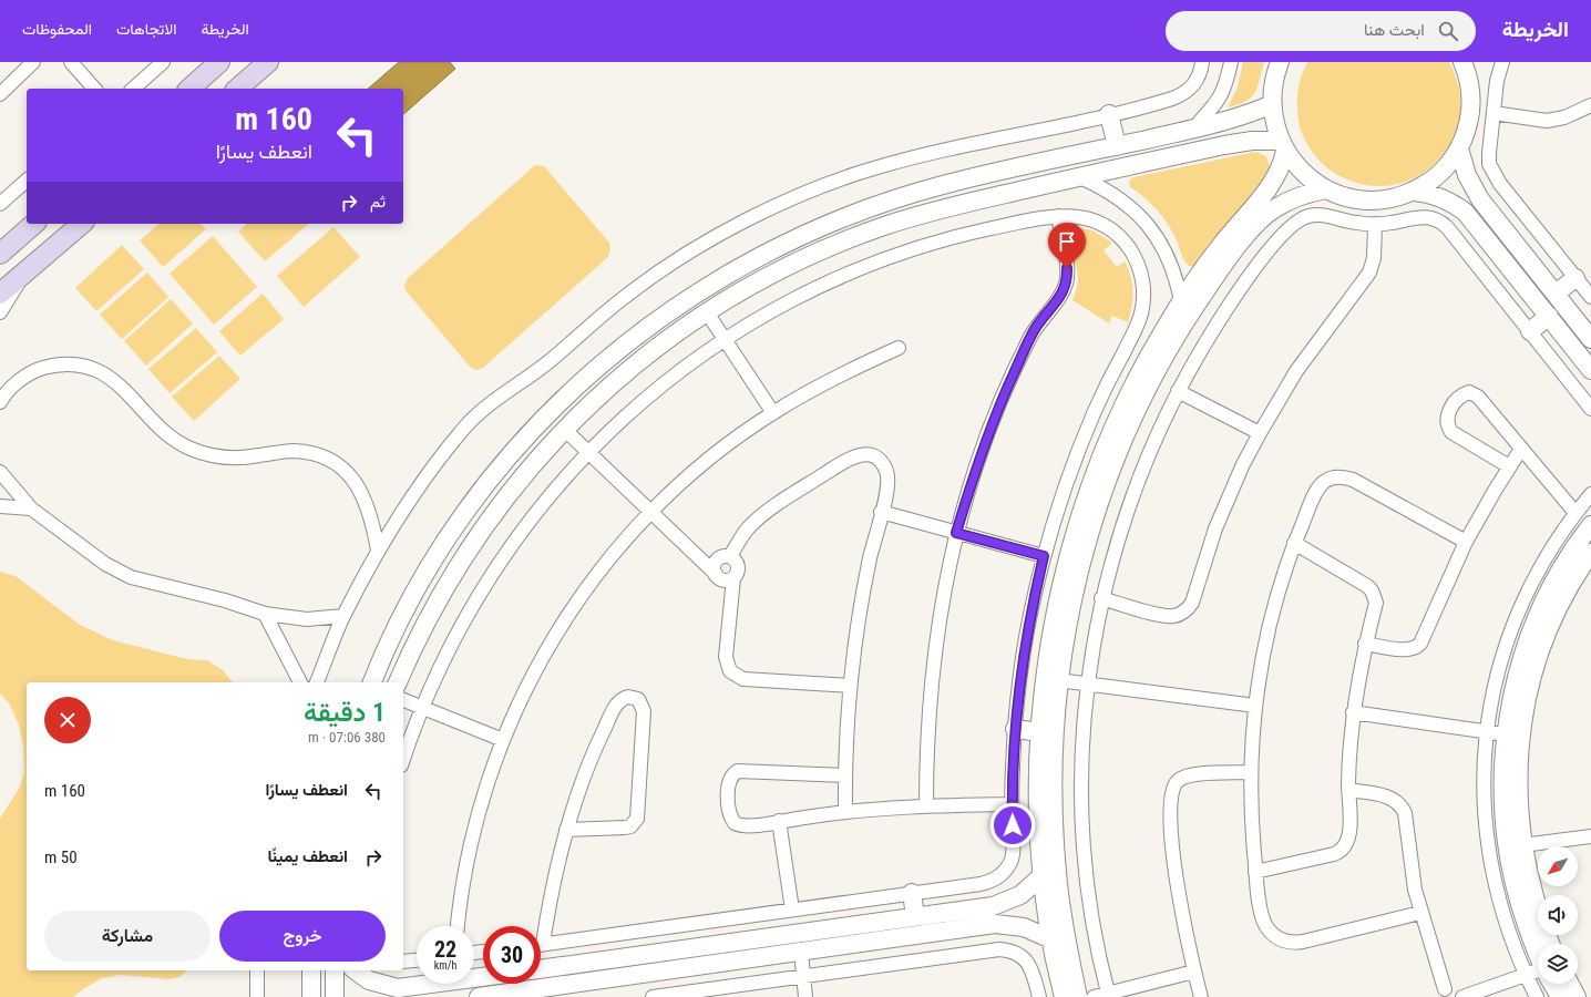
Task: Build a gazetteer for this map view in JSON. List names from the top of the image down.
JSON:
{
  "north": "bottom left",
  "page": {
    "header": "الخريطة",
    "search": "ابحث هنا",
    "nav": ["الخريطة", "الاتجاهات", "المحفوظات"],
    "turn": ["160 m", "انعطف يسارًا"],
    "then": "ثم",
    "heading": ["1 دقيقة", "380 m · 07:06"],
    "list": [
      {
        "name": "انعطف يسارًا",
        "value": "160 m"
      },
      {
        "name": "انعطف يمينًا",
        "value": "50 m"
      }
    ],
    "buttons": ["خروج", "مشاركة"],
    "speed": "22 km/h",
    "limit": "30"
  }
}
